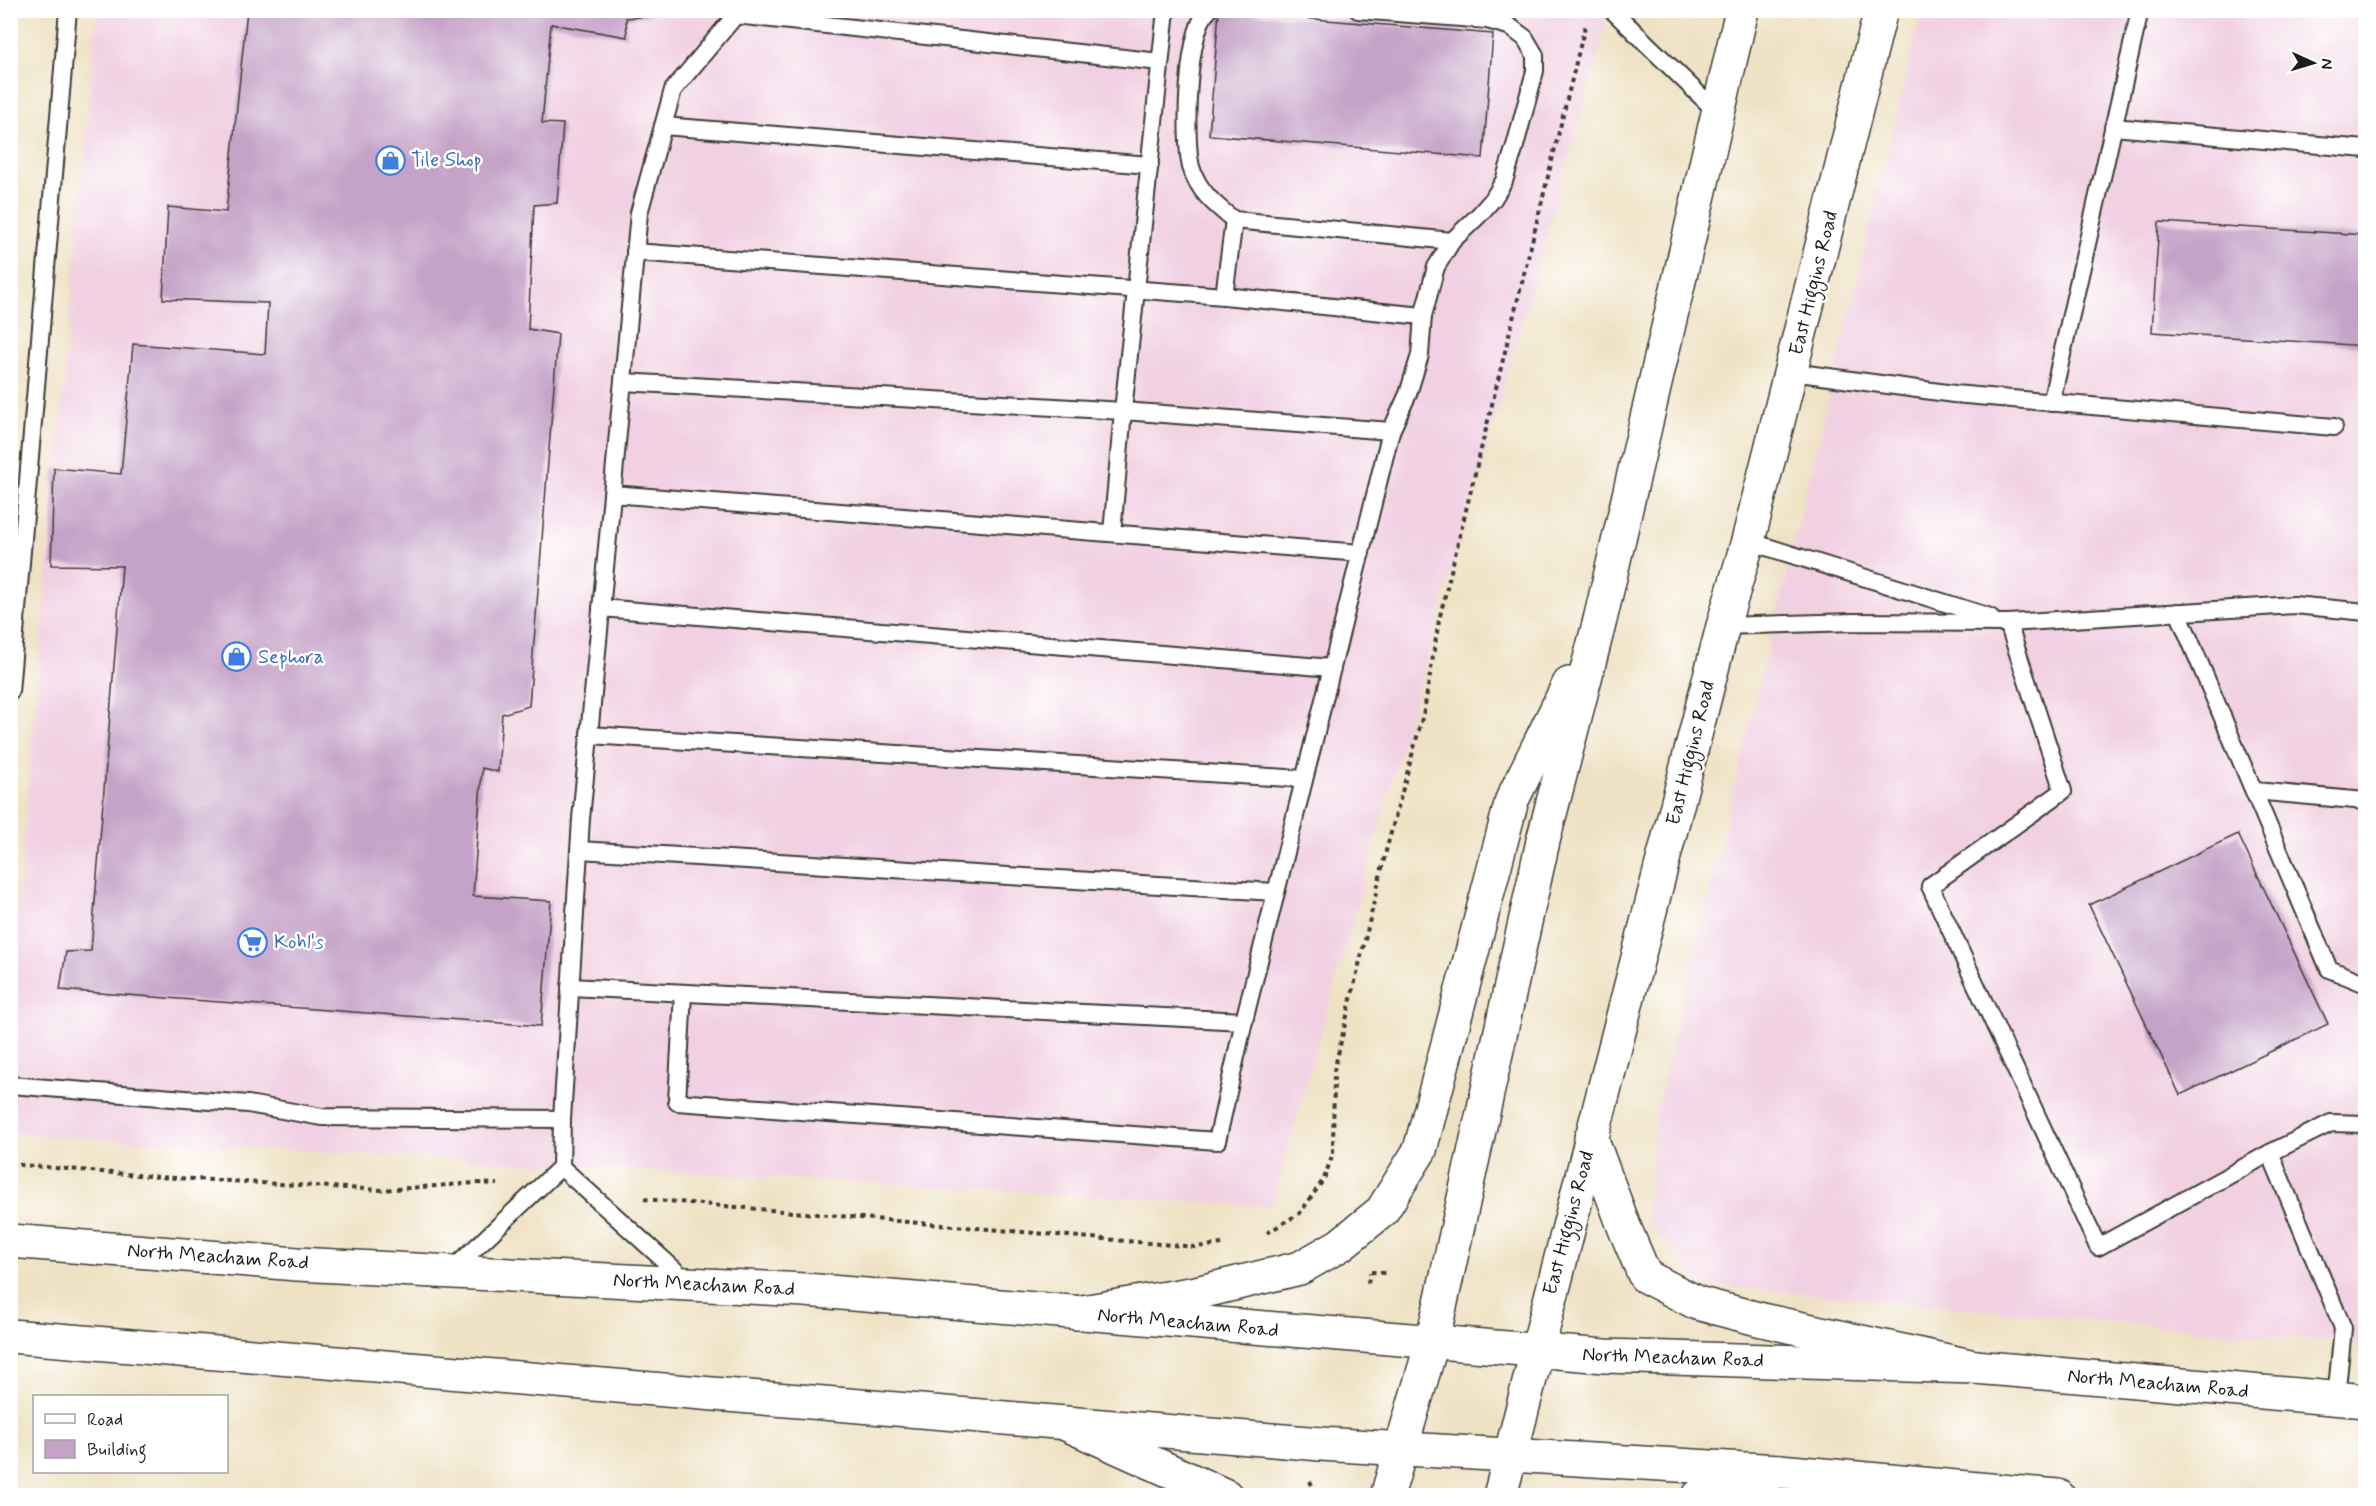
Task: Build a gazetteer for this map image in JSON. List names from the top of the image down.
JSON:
{
  "streets": {
    "main road": ["East Higgins Road", "North Meacham Road"]
  },
  "crossings": [
    ["East Higgins Road", "North Meacham Road"]
  ],
  "places": {
    "shop": ["Tile Shop", "Sephora"],
    "supermarket": ["Kohl's"]
  },
  "legend": ["Road", "Building"],
  "north": "right"
}
